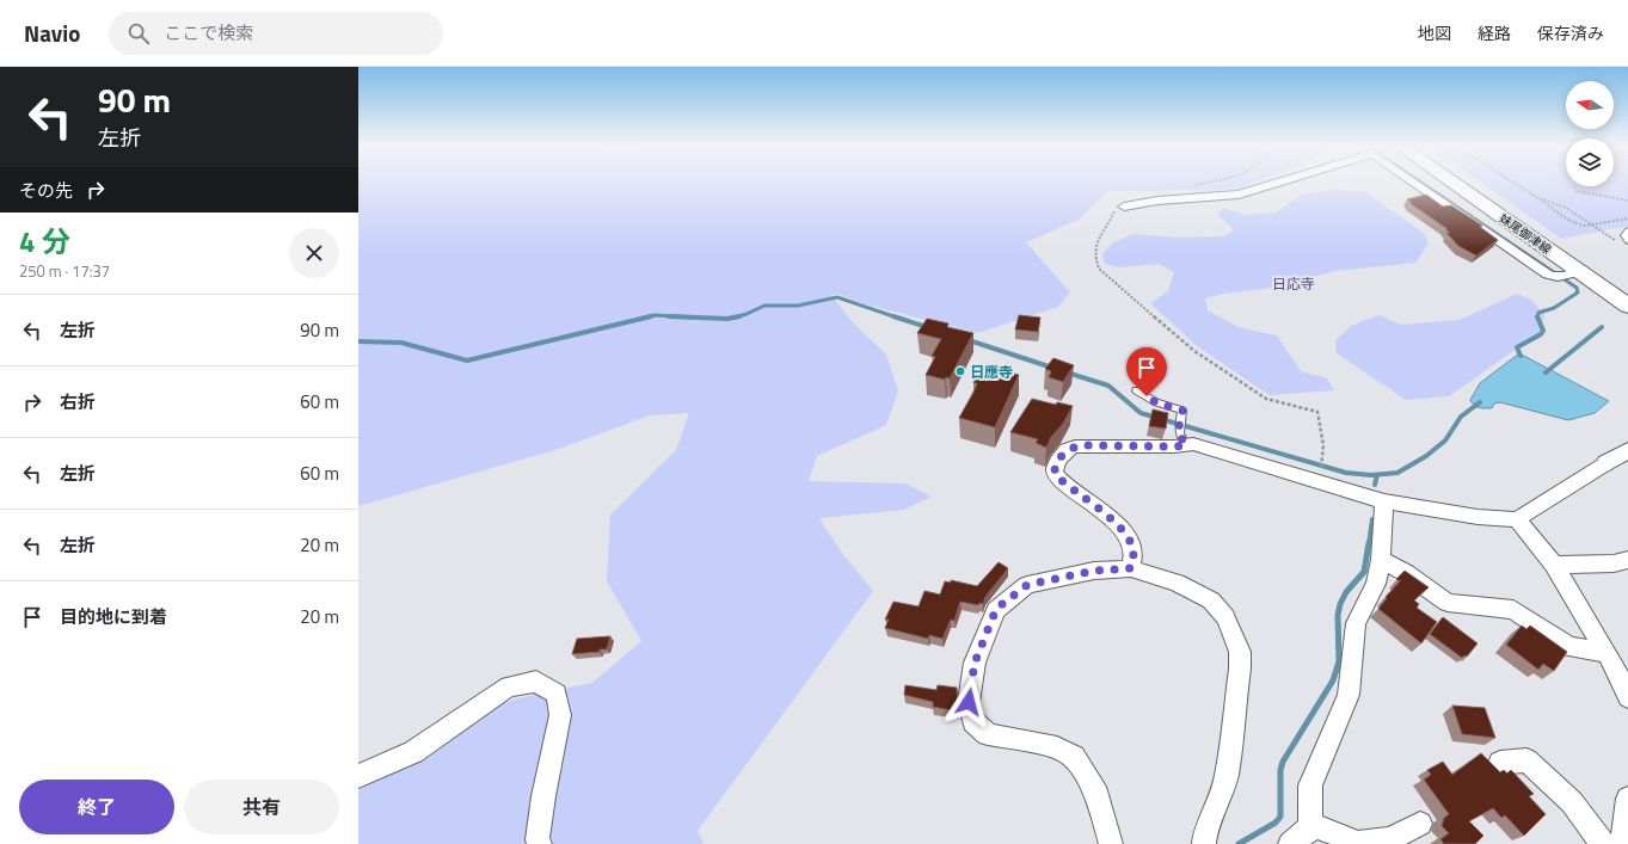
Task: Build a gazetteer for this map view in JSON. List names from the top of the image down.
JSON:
{
  "streets": {
    "main road": ["妹尾御津線"]
  },
  "districts": ["日応寺"],
  "places": ["日應寺"],
  "north": "left",
  "page": {
    "header": "Navio",
    "search": "ここで検索",
    "nav": ["地図", "経路", "保存済み"],
    "turn": ["90 m", "左折"],
    "then": "その先",
    "heading": ["4 分", "250 m · 17:37"],
    "list": [
      {
        "name": "左折",
        "value": "90 m"
      },
      {
        "name": "右折",
        "value": "60 m"
      },
      {
        "name": "左折",
        "value": "60 m"
      },
      {
        "name": "左折",
        "value": "20 m"
      },
      {
        "name": "目的地に到着",
        "value": "20 m"
      }
    ],
    "buttons": ["終了", "共有"]
  }
}
